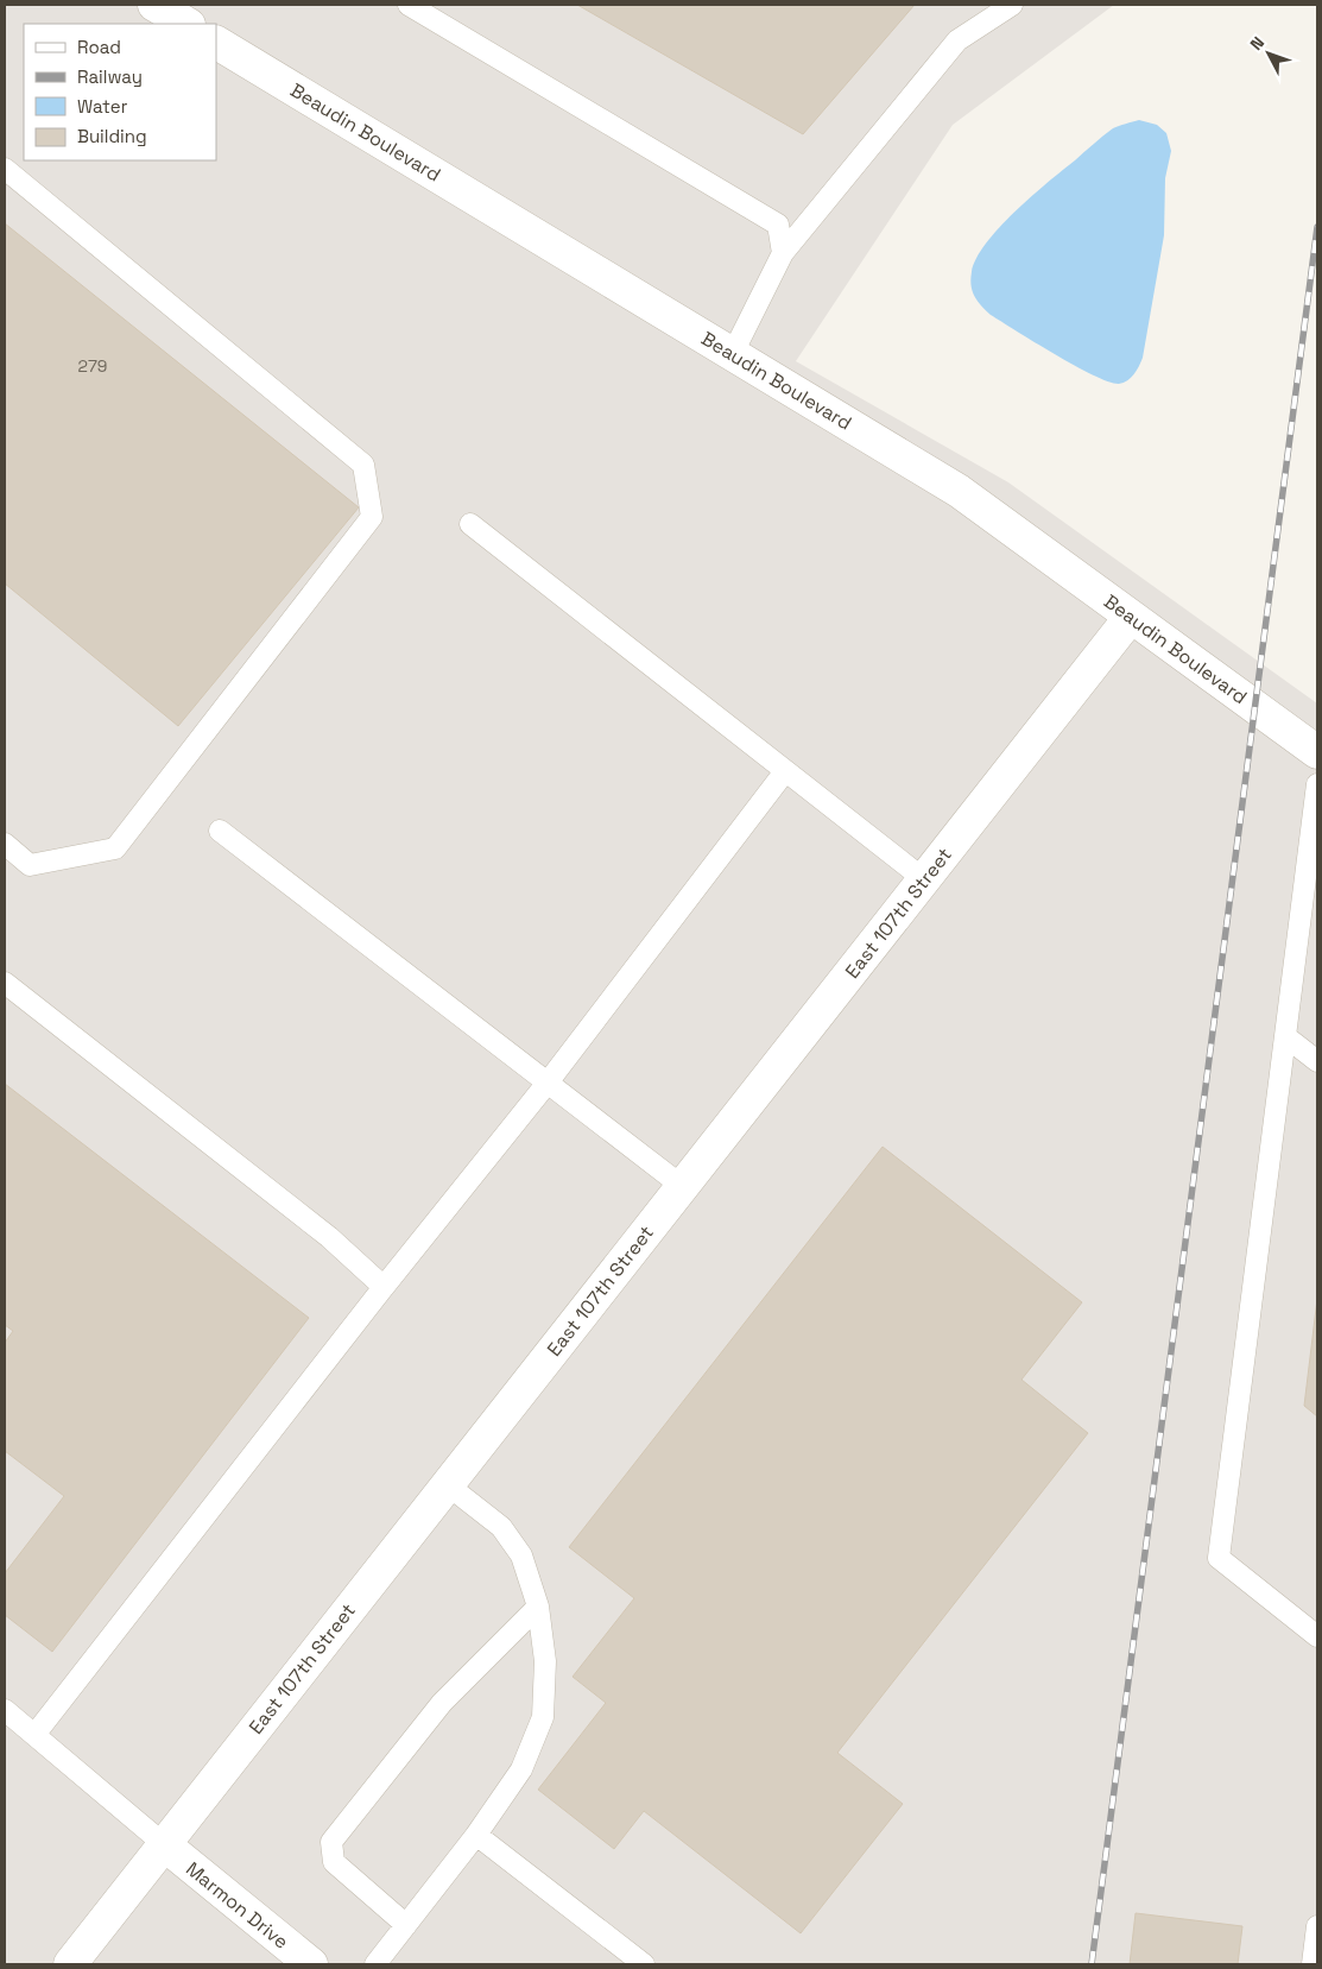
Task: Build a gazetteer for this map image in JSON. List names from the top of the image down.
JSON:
{
  "streets": {
    "street": ["Beaudin Boulevard", "East 107th Street", "Marmon Drive"]
  },
  "crossings": [
    ["Beaudin Boulevard", "East 107th Street"],
    ["East 107th Street", "Marmon Drive"]
  ],
  "house_numbers": ["279"],
  "legend": [
    "Road",
    "Railway",
    "Water",
    "Building"
  ],
  "north": "top left"
}
